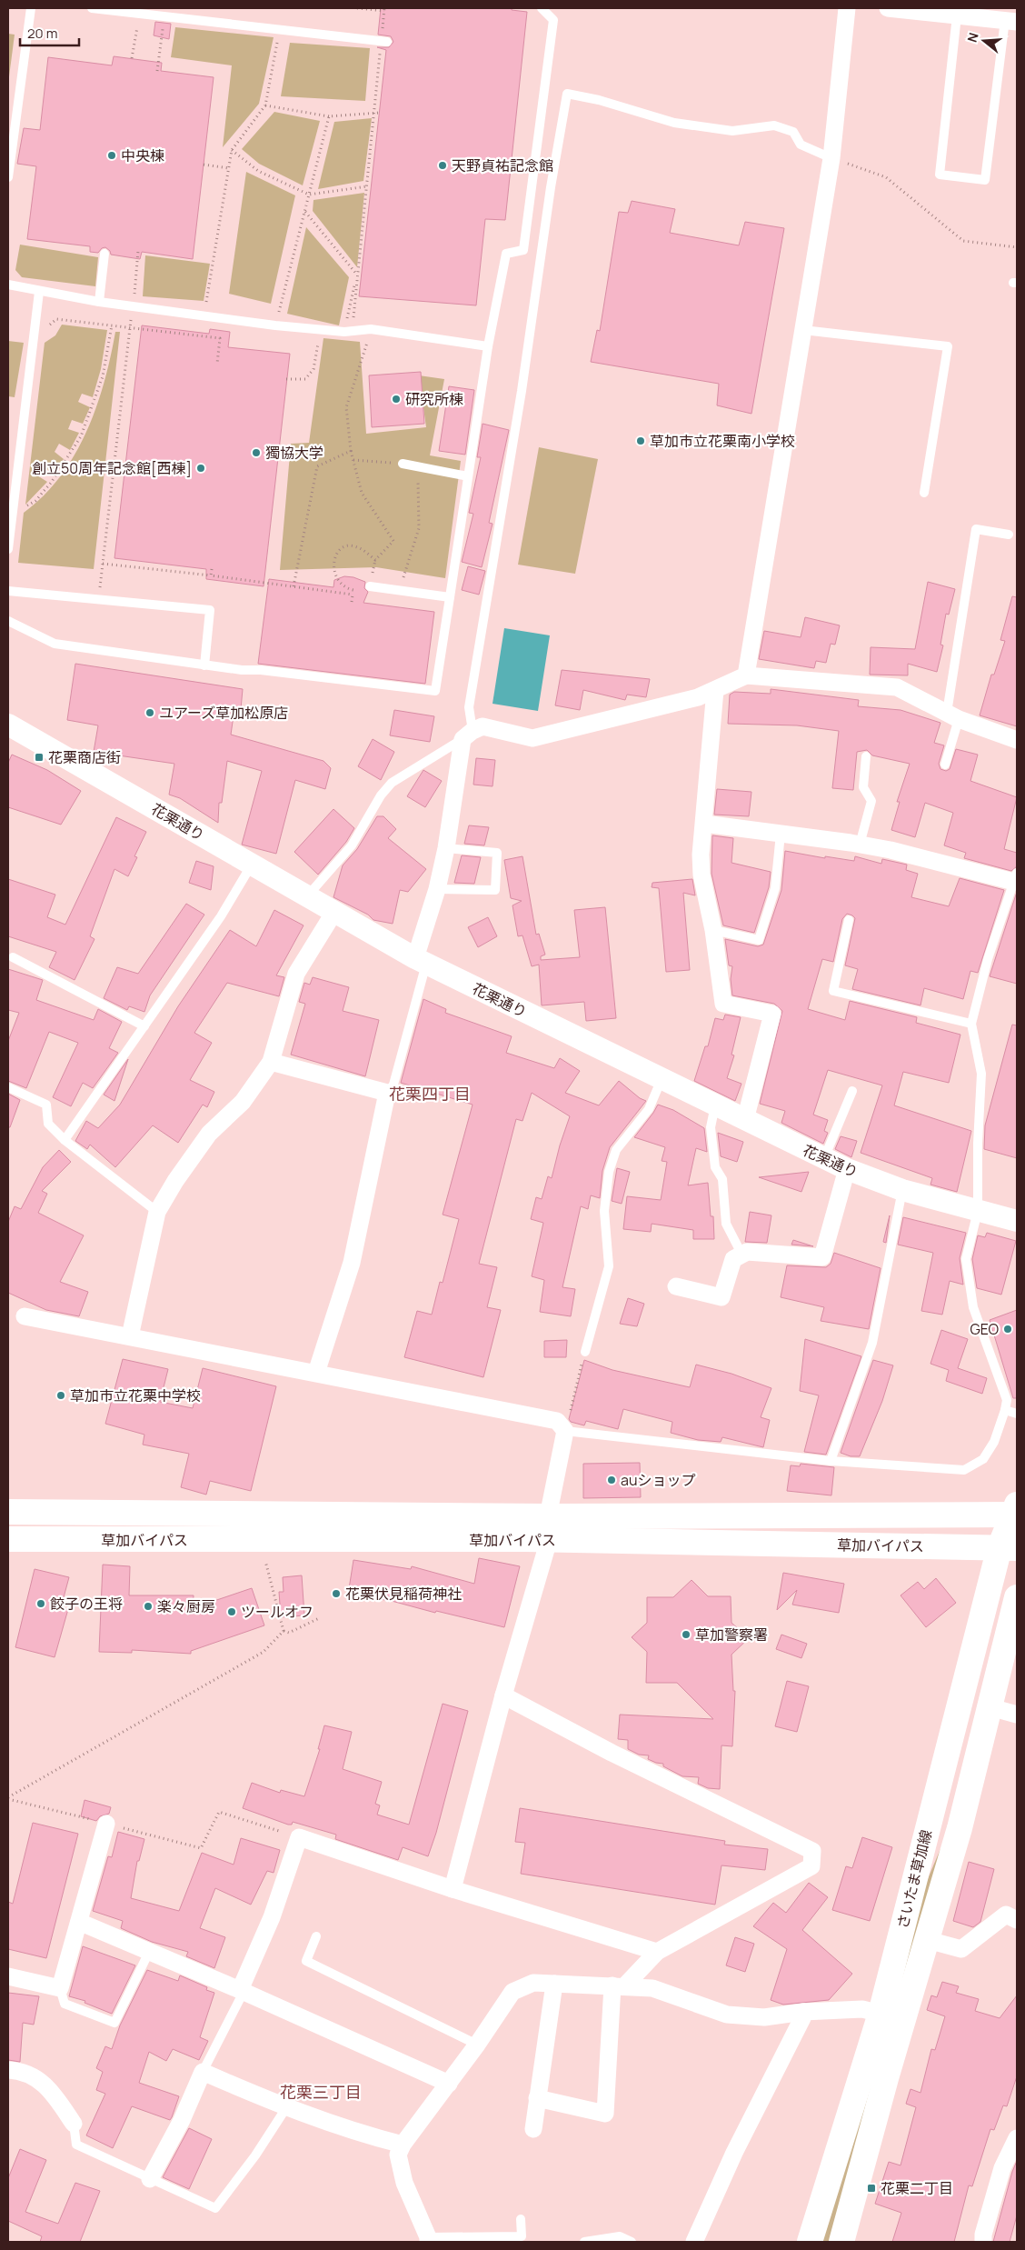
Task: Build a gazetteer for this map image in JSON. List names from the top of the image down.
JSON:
{
  "streets": {
    "main road": ["草加バイパス", "さいたま草加線"],
    "street": ["花栗通り"]
  },
  "crossings": [
    ["草加バイパス", "さいたま草加線"]
  ],
  "districts": ["花栗四丁目", "花栗三丁目"],
  "places": {
    "other": [
      "中央棟",
      "天野貞祐記念館",
      "研究所棟",
      "草加市立花栗南小学校",
      "獨協大学",
      "創立50周年記念館[西棟]",
      "ユアーズ草加松原店",
      "GEO",
      "草加市立花栗中学校",
      "auショップ",
      "花栗伏見稲荷神社",
      "餃子の王将",
      "楽々厨房",
      "ツールオフ",
      "草加警察署"
    ],
    "transit": ["花栗商店街", "花栗二丁目"]
  },
  "scale_bar": "20 m",
  "north": "left"
}
